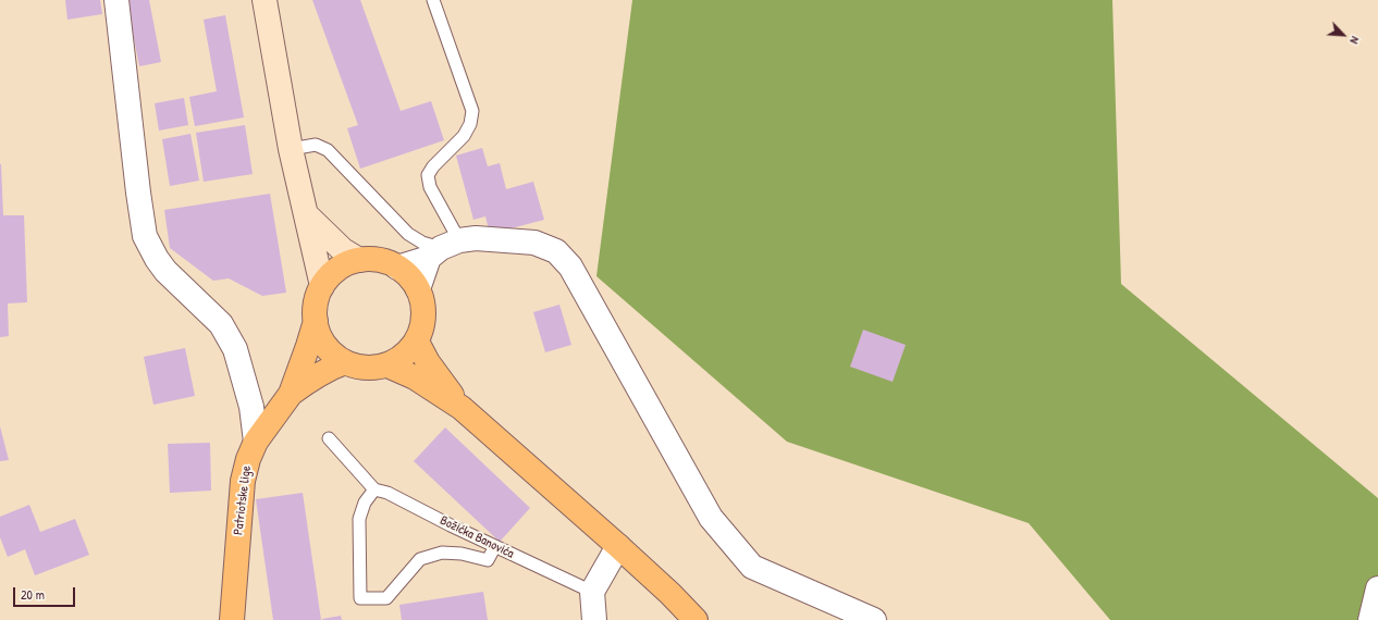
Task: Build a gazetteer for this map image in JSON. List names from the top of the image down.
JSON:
{
  "streets": {
    "main road": ["Patriotske lige"],
    "lane": ["Božićka Banovića"]
  },
  "scale_bar": "20 m",
  "north": "bottom right"
}
